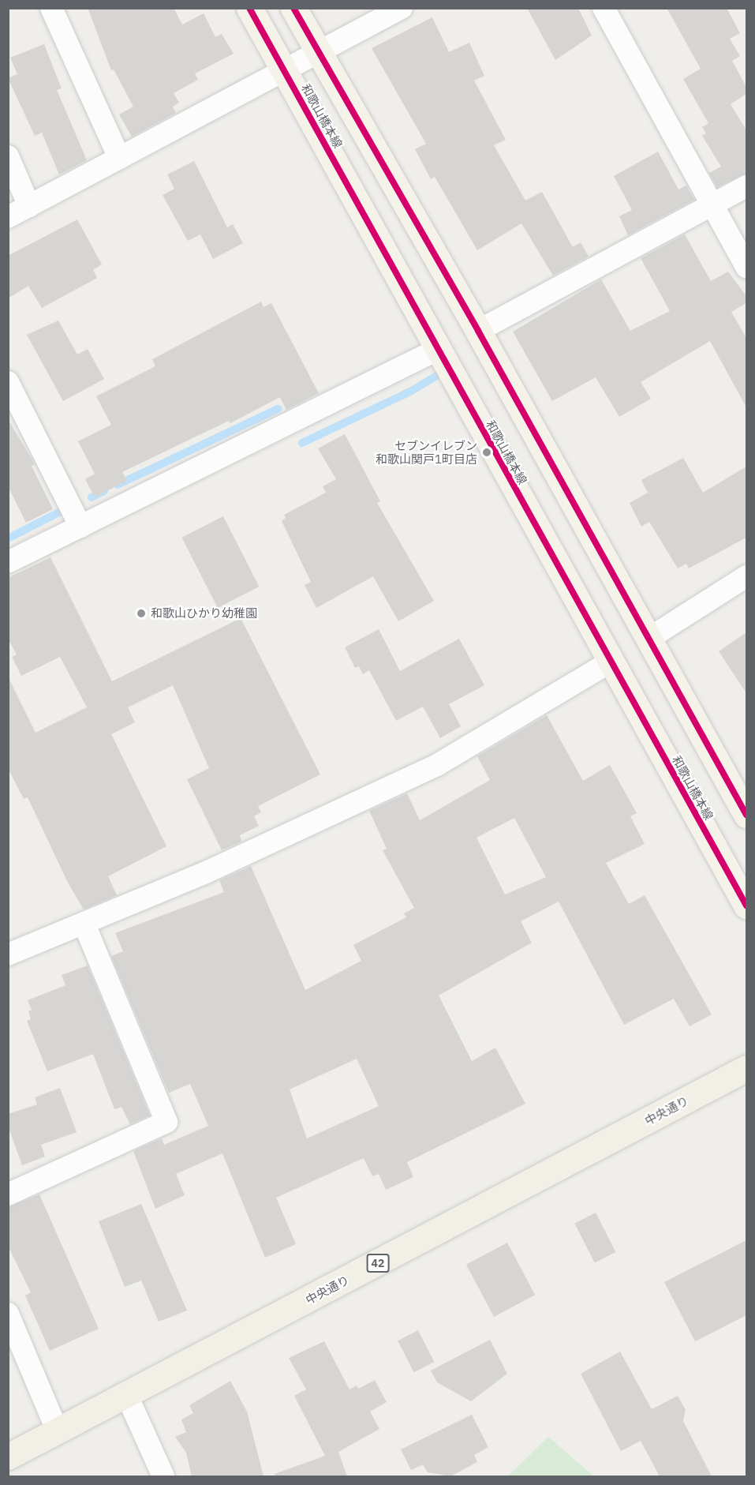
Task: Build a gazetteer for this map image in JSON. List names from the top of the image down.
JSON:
{
  "streets": {
    "highway": ["中央通り", "42"],
    "main road": ["和歌山橋本線"]
  },
  "places": ["セブンイレブン 和歌山関戸1町目店", "和歌山ひかり幼稚園"]
}
